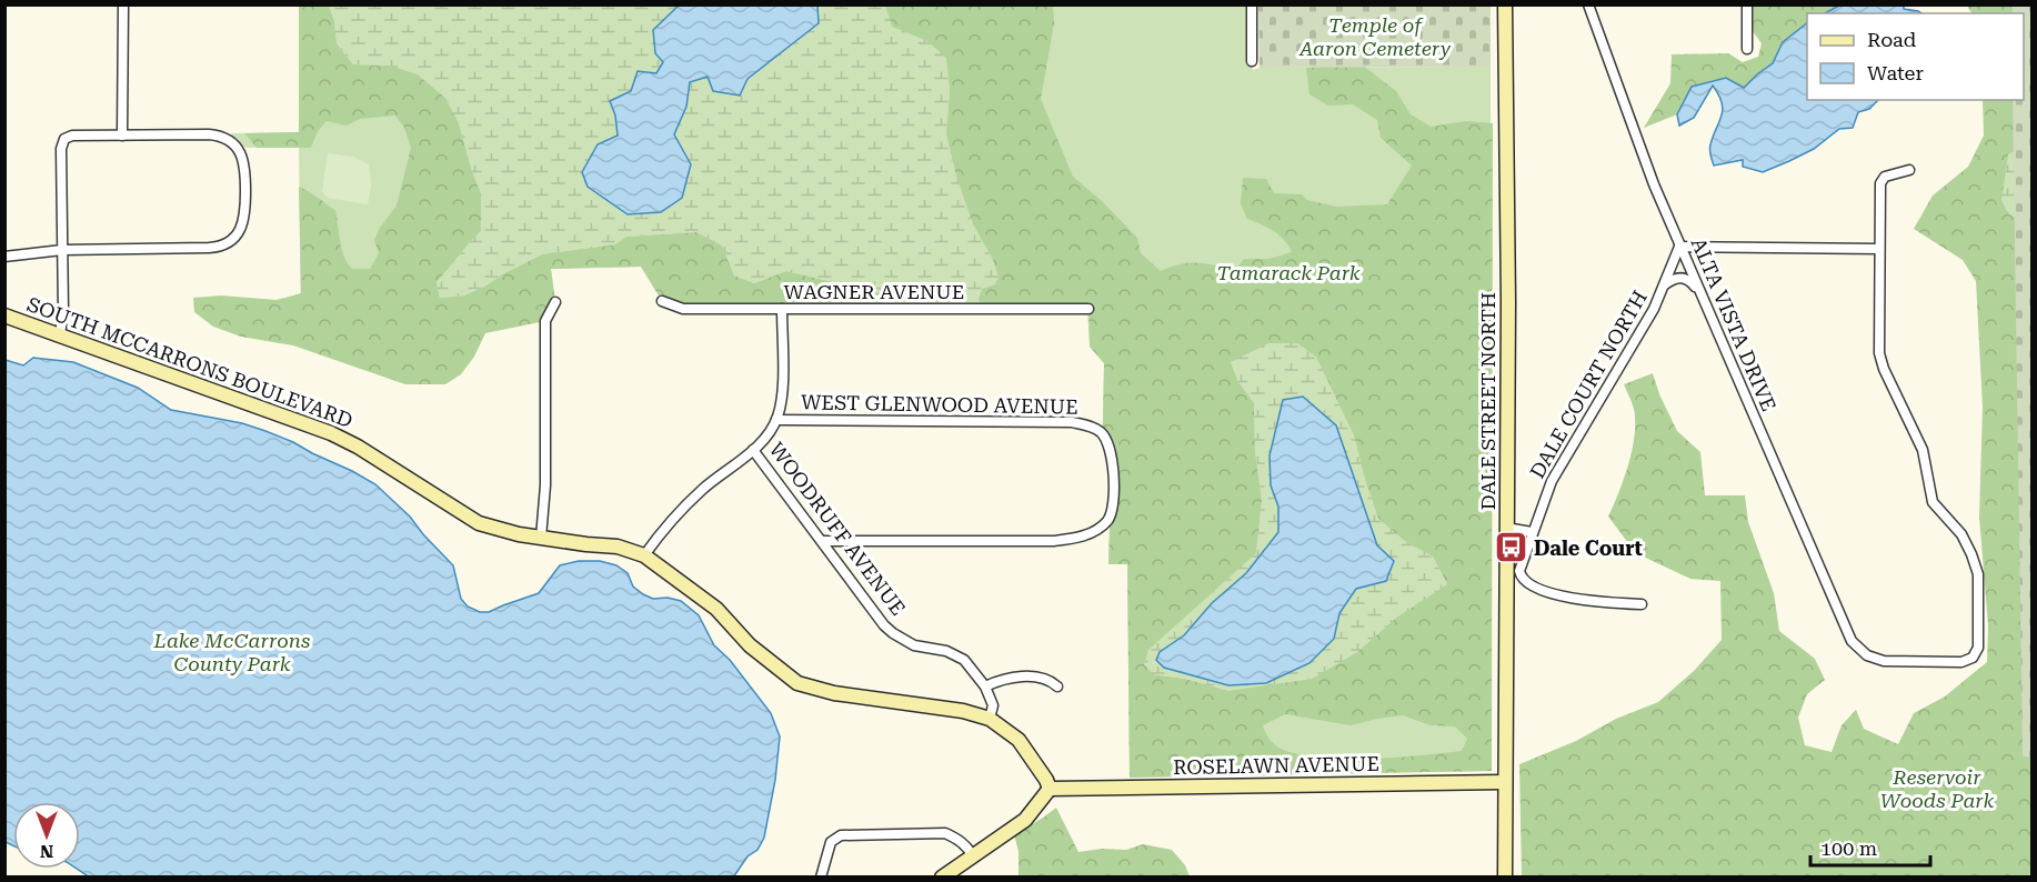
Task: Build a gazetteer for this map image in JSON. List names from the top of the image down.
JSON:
{
  "streets": {
    "street": [
      "WAGNER AVENUE",
      "ALTA VISTA DRIVE",
      "SOUTH MCCARRONS BOULEVARD",
      "DALE COURT NORTH",
      "DALE STREET NORTH",
      "WEST GLENWOOD AVENUE",
      "WOODRUFF AVENUE",
      "ROSELAWN AVENUE"
    ]
  },
  "crossings": [
    ["WAGNER AVENUE", "WOODRUFF AVENUE"],
    ["ALTA VISTA DRIVE", "DALE COURT NORTH"],
    ["SOUTH MCCARRONS BOULEVARD", "ROSELAWN AVENUE"],
    ["DALE STREET NORTH", "ROSELAWN AVENUE"],
    ["WEST GLENWOOD AVENUE", "WOODRUFF AVENUE"]
  ],
  "parks": [
    "Temple of Aaron Cemetery",
    "Tamarack Park",
    "Lake McCarrons County Park",
    "Reservoir Woods Park"
  ],
  "places": {
    "bus stop": ["Dale Court"]
  },
  "legend": ["Road", "Water"],
  "scale_bar": "100 m",
  "north": "bottom"
}
